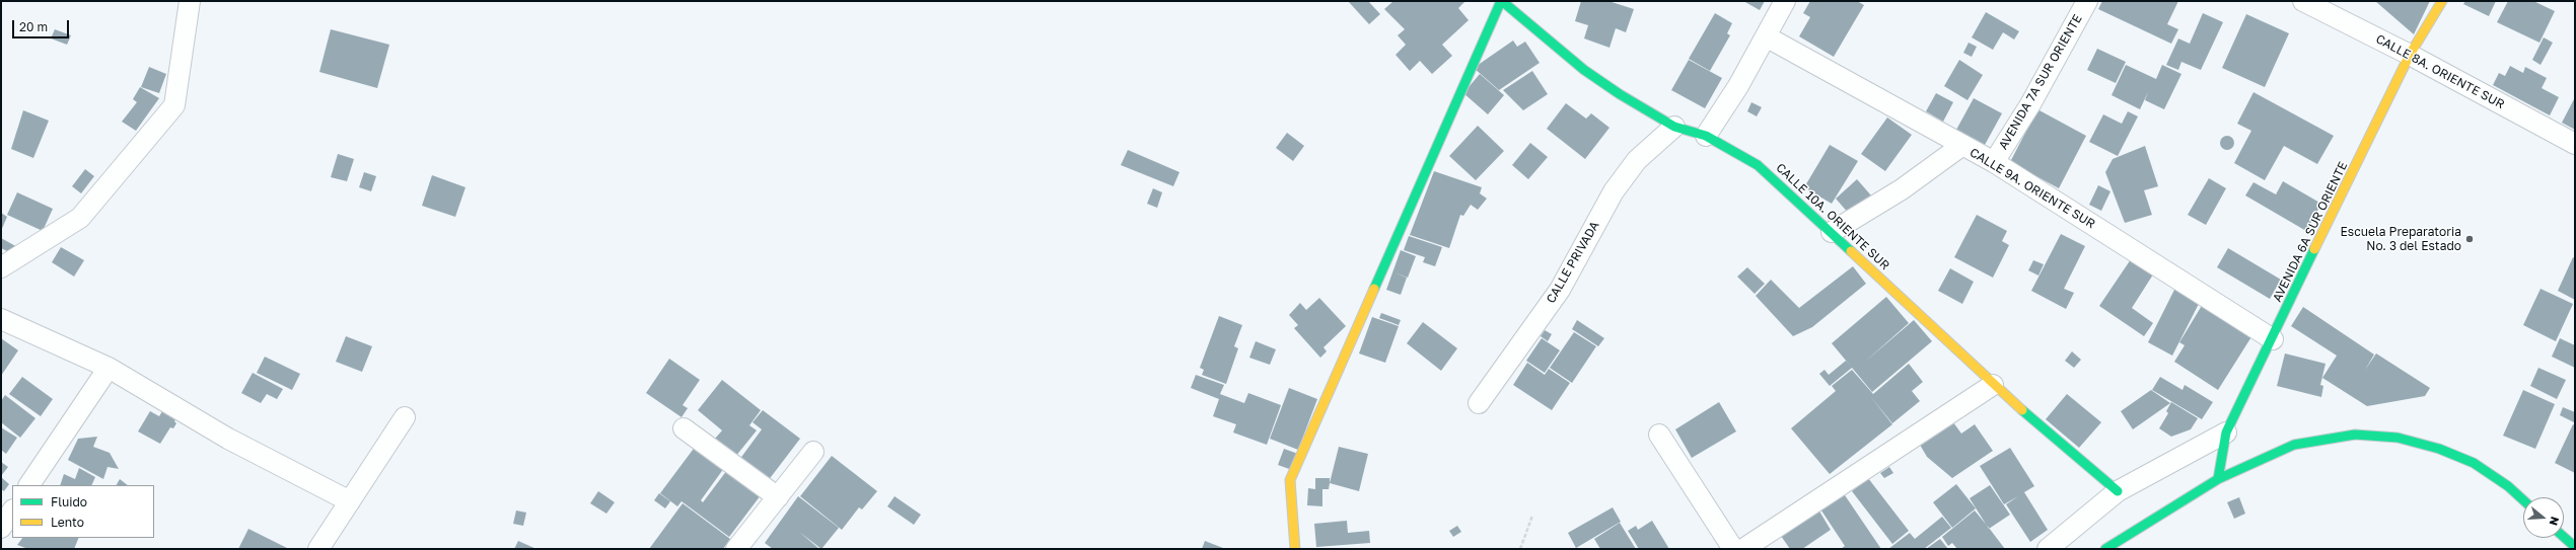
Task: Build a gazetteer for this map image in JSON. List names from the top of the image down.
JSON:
{
  "streets": {
    "street": [
      "CALLE 8A. ORIENTE SUR",
      "AVENIDA 7A SUR ORIENTE",
      "CALLE 9A. ORIENTE SUR",
      "CALLE 10A. ORIENTE SUR",
      "AVENIDA 6A SUR ORIENTE",
      "CALLE PRIVADA"
    ]
  },
  "crossings": [
    ["CALLE 8A. ORIENTE SUR", "AVENIDA 6A SUR ORIENTE"],
    ["AVENIDA 7A SUR ORIENTE", "CALLE 9A. ORIENTE SUR"],
    ["CALLE 9A. ORIENTE SUR", "AVENIDA 6A SUR ORIENTE"],
    ["CALLE 10A. ORIENTE SUR", "CALLE PRIVADA"]
  ],
  "places": ["Escuela Preparatoria No. 3 del Estado"],
  "legend": ["Fluido", "Lento"],
  "scale_bar": "20 m",
  "north": "right"
}
